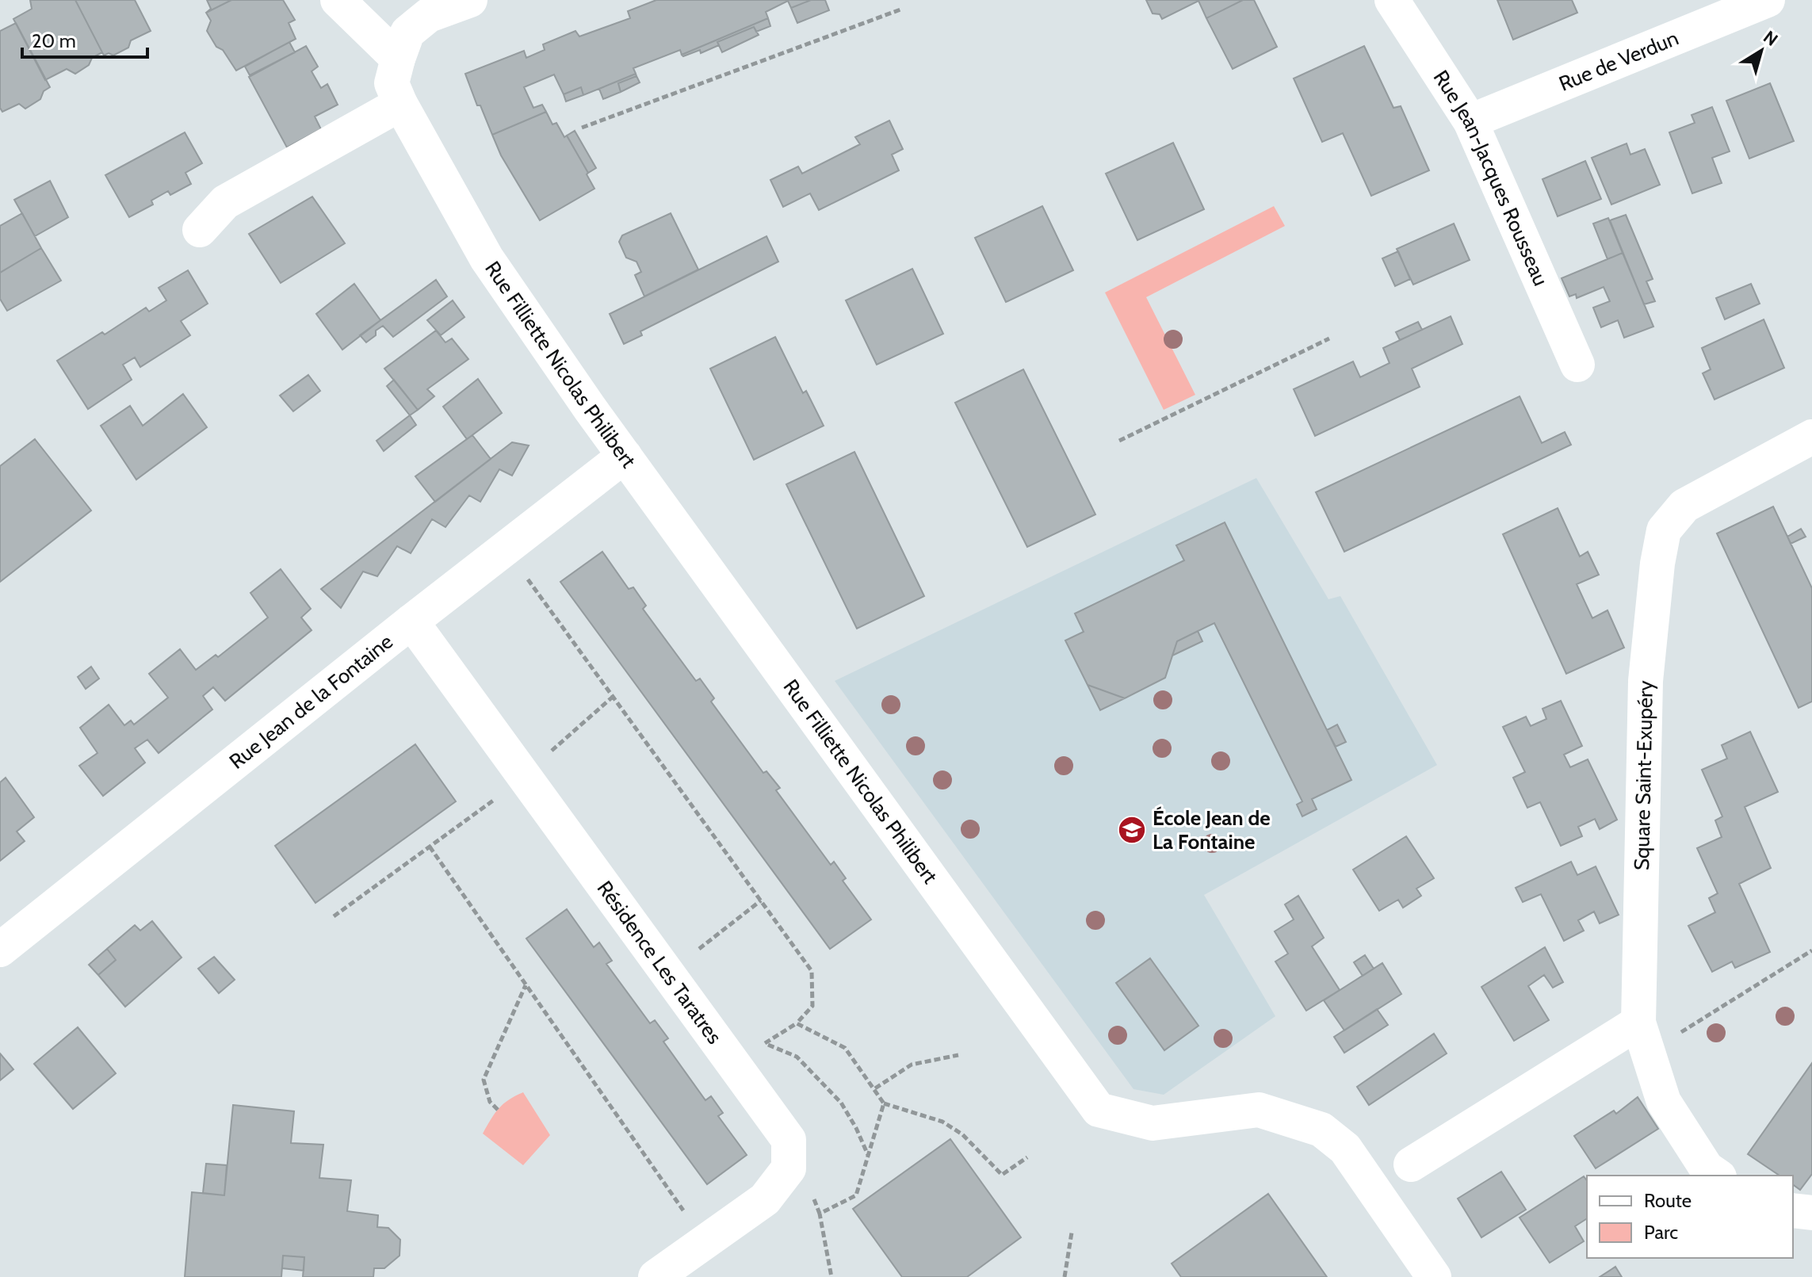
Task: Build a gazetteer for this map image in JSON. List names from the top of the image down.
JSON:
{
  "streets": {
    "street": [
      "Rue de Verdun",
      "Rue Jean-Jacques Rousseau",
      "Rue Filliette Nicolas Philibert",
      "Rue Jean de la Fontaine",
      "Square Saint-Exupéry",
      "Résidence Les Taratres"
    ]
  },
  "crossings": [
    ["Rue de Verdun", "Rue Jean-Jacques Rousseau"],
    ["Rue Filliette Nicolas Philibert", "Rue Jean de la Fontaine"],
    ["Rue Jean de la Fontaine", "Résidence Les Taratres"]
  ],
  "places": {
    "school or university": ["École Jean de La Fontaine"]
  },
  "legend": ["Route", "Parc"],
  "scale_bar": "20 m",
  "north": "top right"
}
